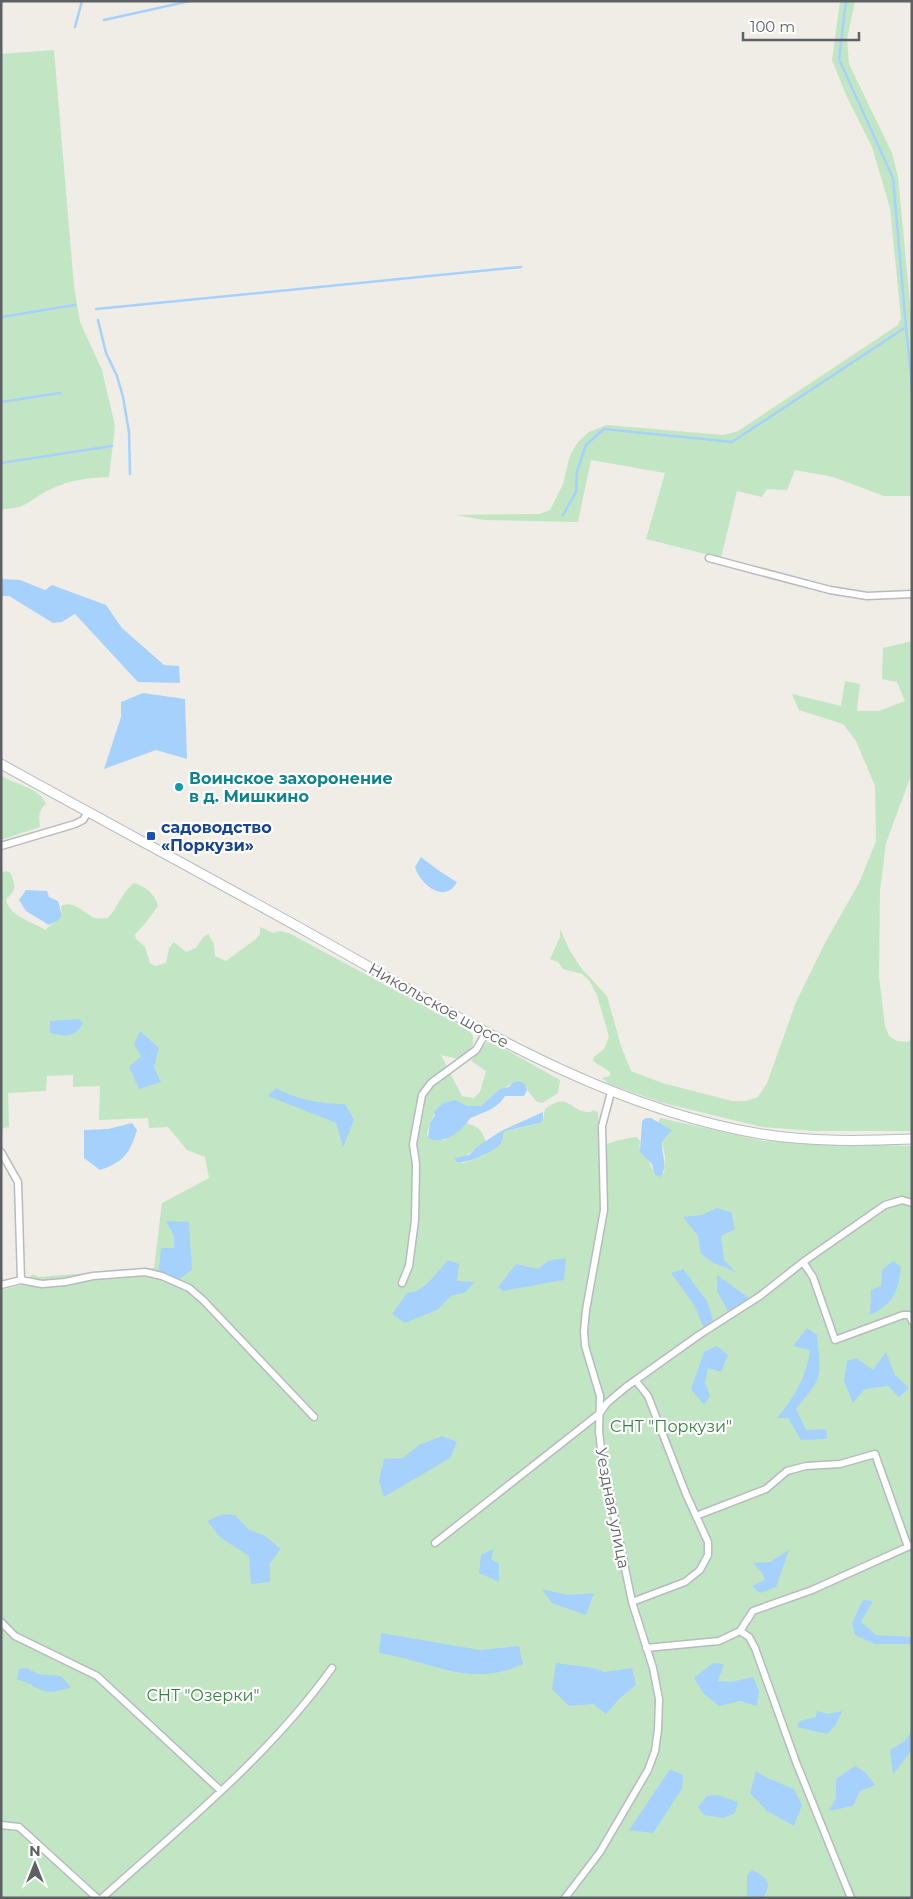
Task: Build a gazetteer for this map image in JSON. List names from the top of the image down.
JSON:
{
  "streets": {
    "main road": ["Никольское шоссе"],
    "street": ["Уездная улица"]
  },
  "crossings": [
    ["Никольское шоссе", "Уездная улица"]
  ],
  "parks": ["СНТ \"Поркузи\"", "СНТ \"Озерки\""],
  "places": {
    "other": ["Воинское захоронение в д. Мишкино"],
    "transit": ["садоводство «Поркузи»"]
  },
  "scale_bar": "100 m",
  "north": "top"
}
